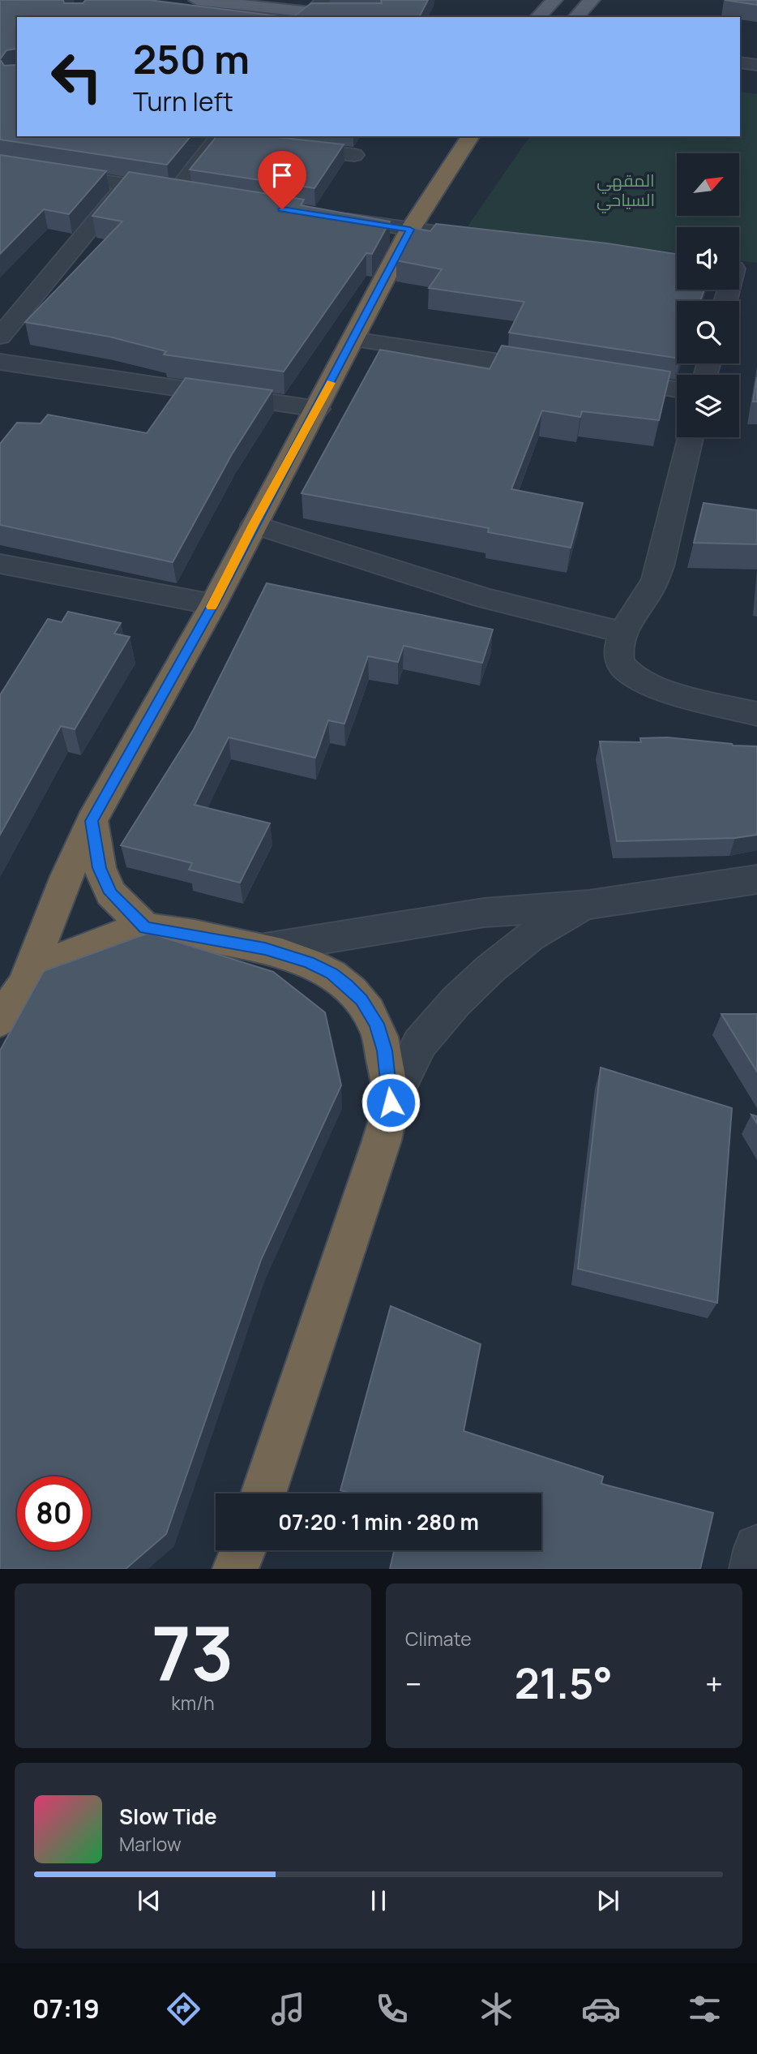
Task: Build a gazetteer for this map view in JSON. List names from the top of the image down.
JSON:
{
  "parks": ["المقهي السياحي"],
  "north": "top right",
  "page": {
    "turn": ["250 m", "Turn left"],
    "limit": "80",
    "trip": "07:20 · 1 min · 280 m",
    "tile": [
      ["73", "km/h"],
      "Climate"
    ],
    "heat": ["−", "21.5°", "+"],
    "song": ["Slow Tide", "Marlow"],
    "tabs": "07:19"
  }
}
